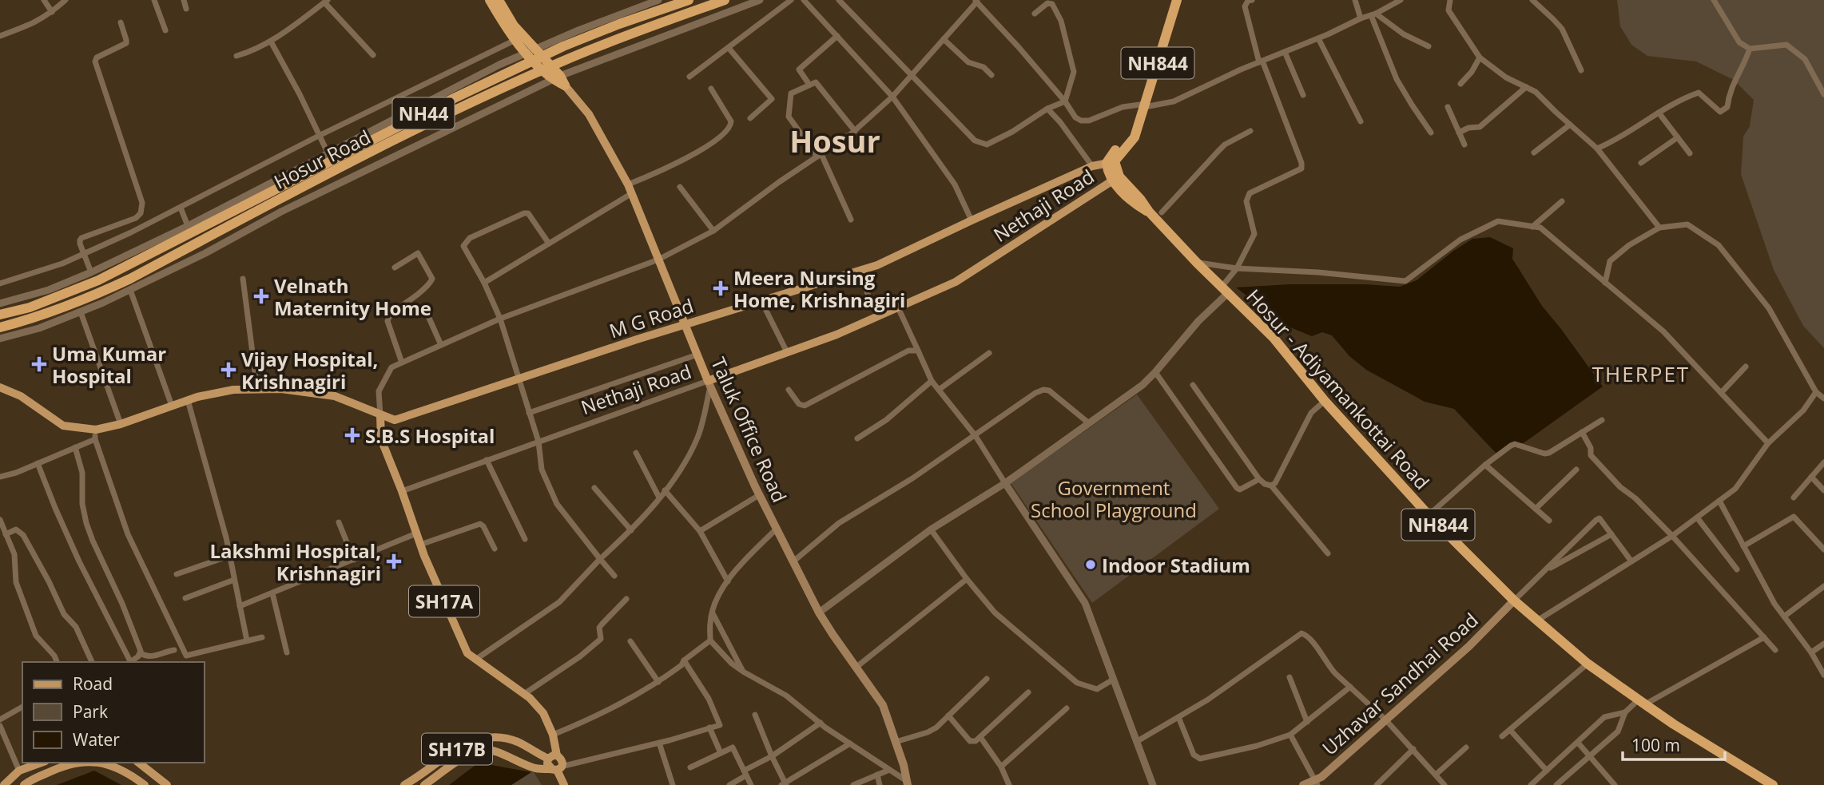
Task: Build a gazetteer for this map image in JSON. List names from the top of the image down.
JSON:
{
  "streets": {
    "highway": [
      "NH844",
      "NH44",
      "Hosur Road",
      "Hosur - Adiyamankottai Road"
    ],
    "main road": [
      "Nethaji Road",
      "M G Road",
      "Taluk Office Road",
      "SH17A",
      "Uzhavar Sandhai Road",
      "SH17B"
    ]
  },
  "crossings": [
    ["NH844", "Nethaji Road"],
    ["NH844", "M G Road"],
    ["NH844", "Hosur - Adiyamankottai Road"],
    ["Nethaji Road", "Hosur - Adiyamankottai Road"],
    ["Nethaji Road", "Taluk Office Road"],
    ["Nethaji Road", "SH17A"],
    ["M G Road", "Taluk Office Road"],
    ["M G Road", "SH17A"],
    ["Hosur - Adiyamankottai Road", "Uzhavar Sandhai Road"],
    ["SH17A", "SH17B"]
  ],
  "districts": ["Hosur", "THERPET"],
  "parks": ["Government School Playground"],
  "places": {
    "health": [
      "Meera Nursing Home, Krishnagiri",
      "Velnath Maternity Home",
      "Uma Kumar Hospital",
      "Vijay Hospital, Krishnagiri",
      "S.B.S Hospital",
      "Lakshmi Hospital, Krishnagiri"
    ],
    "other": ["Indoor Stadium"]
  },
  "legend": ["Road", "Park", "Water"],
  "scale_bar": "100 m"
}
